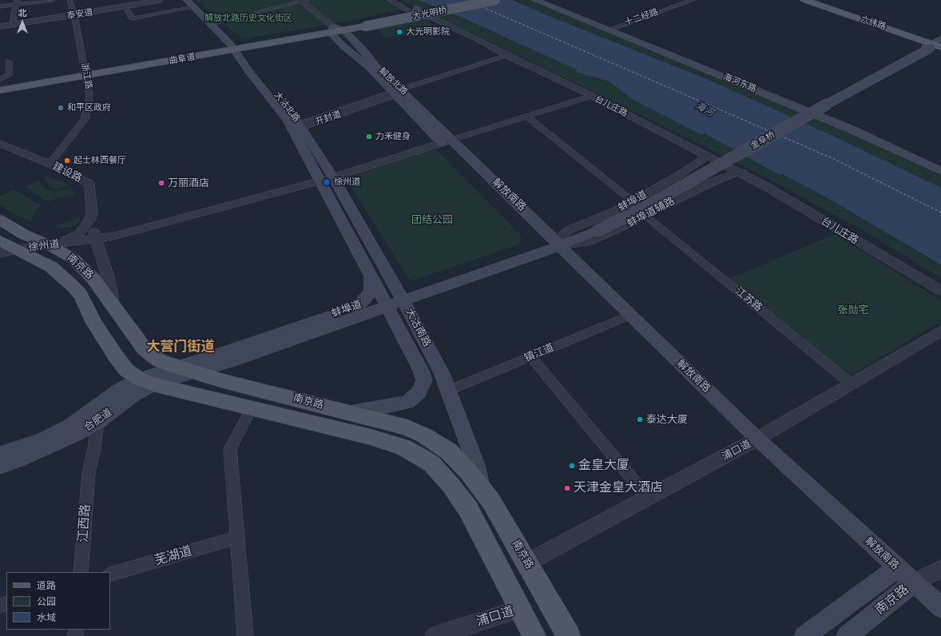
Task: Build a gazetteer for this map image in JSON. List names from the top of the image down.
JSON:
{
  "streets": {
    "main road": [
      "大光明桥",
      "六纬路",
      "曲阜道",
      "解放北路",
      "海河东路",
      "大沽北路",
      "金阜桥",
      "解放南路",
      "蚌埠道",
      "南京路",
      "大沽南路",
      "合肥道"
    ],
    "street": [
      "泰安道",
      "十二经路",
      "浙江路",
      "台儿庄路",
      "开封道",
      "建设路",
      "蚌埠道辅路",
      "徐州道",
      "江苏路",
      "镇江道",
      "浦口道",
      "江西路",
      "芜湖道"
    ]
  },
  "crossings": [
    ["大光明桥", "曲阜道"],
    ["泰安道", "浙江路"],
    ["十二经路", "海河东路"],
    ["六纬路", "金阜桥"],
    ["曲阜道", "浙江路"],
    ["曲阜道", "解放北路"],
    ["曲阜道", "大沽北路"],
    ["浙江路", "建设路"],
    ["解放北路", "开封道"],
    ["解放北路", "解放南路"],
    ["解放北路", "徐州道"],
    ["台儿庄路", "开封道"],
    ["台儿庄路", "蚌埠道"],
    ["台儿庄路", "蚌埠道辅路"],
    ["台儿庄路", "徐州道"],
    ["大沽北路", "开封道"],
    ["大沽北路", "徐州道"],
    ["大沽北路", "大沽南路"],
    ["金阜桥", "蚌埠道"],
    ["建设路", "徐州道"],
    ["建设路", "南京路"],
    ["解放南路", "蚌埠道"],
    ["解放南路", "蚌埠道辅路"],
    ["解放南路", "徐州道"],
    ["解放南路", "南京路"],
    ["解放南路", "镇江道"],
    ["解放南路", "浦口道"],
    ["蚌埠道", "蚌埠道辅路"],
    ["蚌埠道", "南京路"],
    ["蚌埠道", "大沽南路"],
    ["蚌埠道", "合肥道"],
    ["蚌埠道辅路", "江苏路"],
    ["徐州道", "南京路"],
    ["徐州道", "大沽南路"],
    ["南京路", "大沽南路"],
    ["南京路", "合肥道"],
    ["南京路", "浦口道"],
    ["江苏路", "浦口道"],
    ["大沽南路", "镇江道"],
    ["合肥道", "江西路"]
  ],
  "districts": ["大营门街道"],
  "water": ["海河"],
  "parks": ["解放北路历史文化街区", "团结公园", "张勋宅"],
  "places": [
    "大光明影院",
    "和平区政府",
    "力禾健身",
    "起士林西餐厅",
    "徐州道",
    "万丽酒店",
    "泰达大厦",
    "金皇大厦",
    "天津金皇大酒店"
  ],
  "legend": ["道路", "公园", "水域"],
  "north": "top"
}
